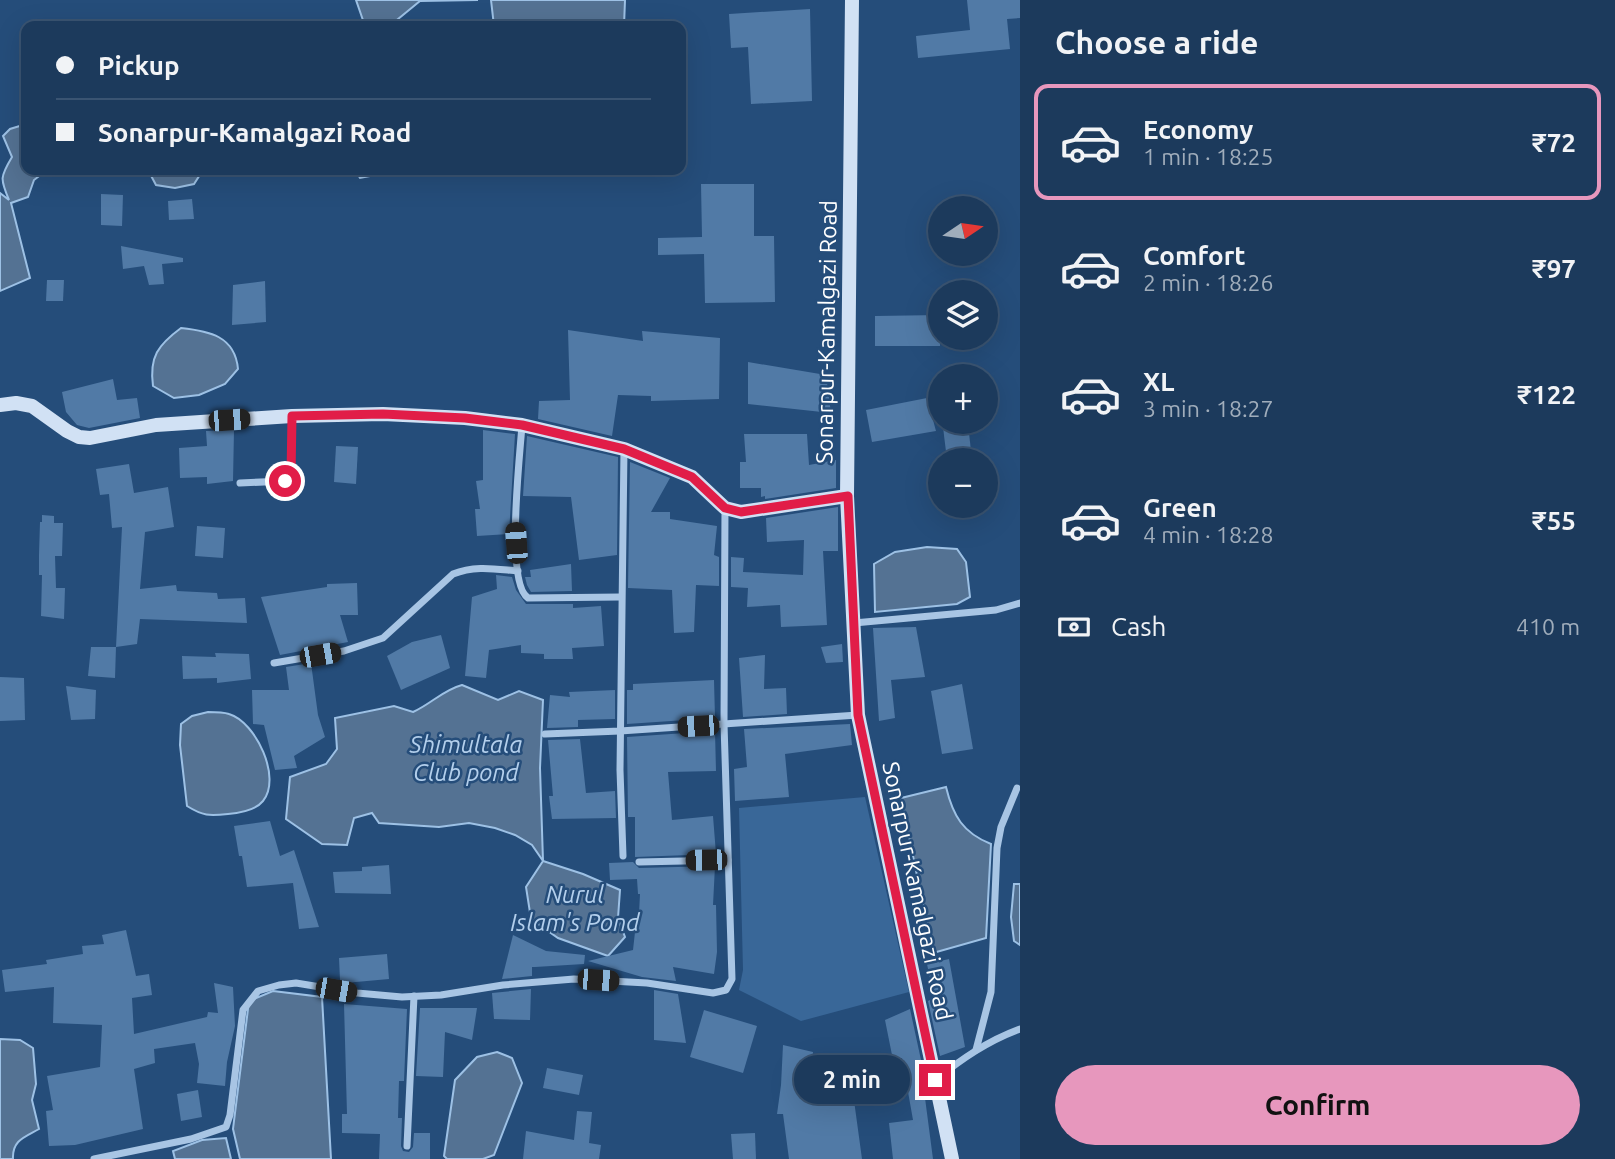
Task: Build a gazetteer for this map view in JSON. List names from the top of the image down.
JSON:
{
  "streets": {
    "main road": ["Sonarpur-Kamalgazi Road"]
  },
  "water": ["Shimultala Club pond", "Nurul Islam's Pond"],
  "north": "right",
  "page": {
    "heading": "Choose a ride",
    "banner": ["Pickup", "Sonarpur-Kamalgazi Road"],
    "list": [
      {
        "name": "Economy",
        "note": "1 min · 18:25",
        "value": "₹72"
      },
      {
        "name": "Comfort",
        "note": "2 min · 18:26",
        "value": "₹97"
      },
      {
        "name": "XL",
        "note": "3 min · 18:27",
        "value": "₹122"
      },
      {
        "name": "Green",
        "note": "4 min · 18:28",
        "value": "₹55"
      }
    ],
    "map_buttons": ["+", "−"],
    "pay": ["Cash", "410 m"],
    "buttons": "Confirm",
    "bubble": "2 min"
  }
}
